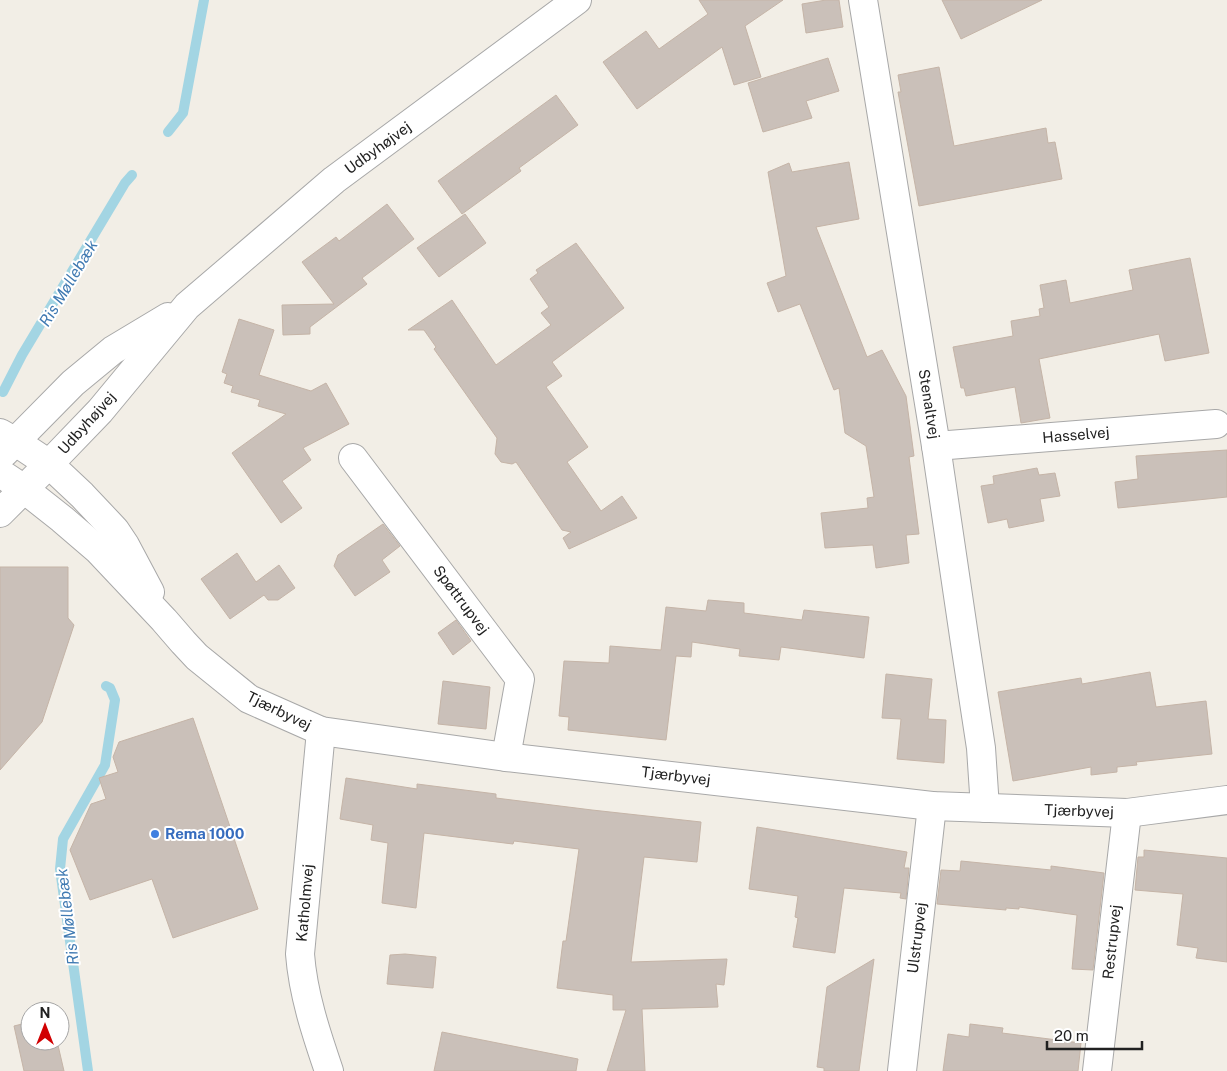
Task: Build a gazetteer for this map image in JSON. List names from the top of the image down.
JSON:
{
  "streets": {
    "street": [
      "Udbyhøjvej",
      "Stenaltvej",
      "Hasselvej",
      "Spøttrupvej",
      "Tjærbyvej",
      "Katholmvej",
      "Ulstrupvej",
      "Restrupvej"
    ]
  },
  "crossings": [
    ["Udbyhøjvej", "Tjærbyvej"],
    ["Stenaltvej", "Hasselvej"],
    ["Stenaltvej", "Tjærbyvej"],
    ["Spøttrupvej", "Tjærbyvej"],
    ["Tjærbyvej", "Katholmvej"],
    ["Tjærbyvej", "Ulstrupvej"],
    ["Tjærbyvej", "Restrupvej"]
  ],
  "water": ["Ris Møllebæk"],
  "places": ["Rema 1000"],
  "scale_bar": "20 m",
  "north": "top"
}
